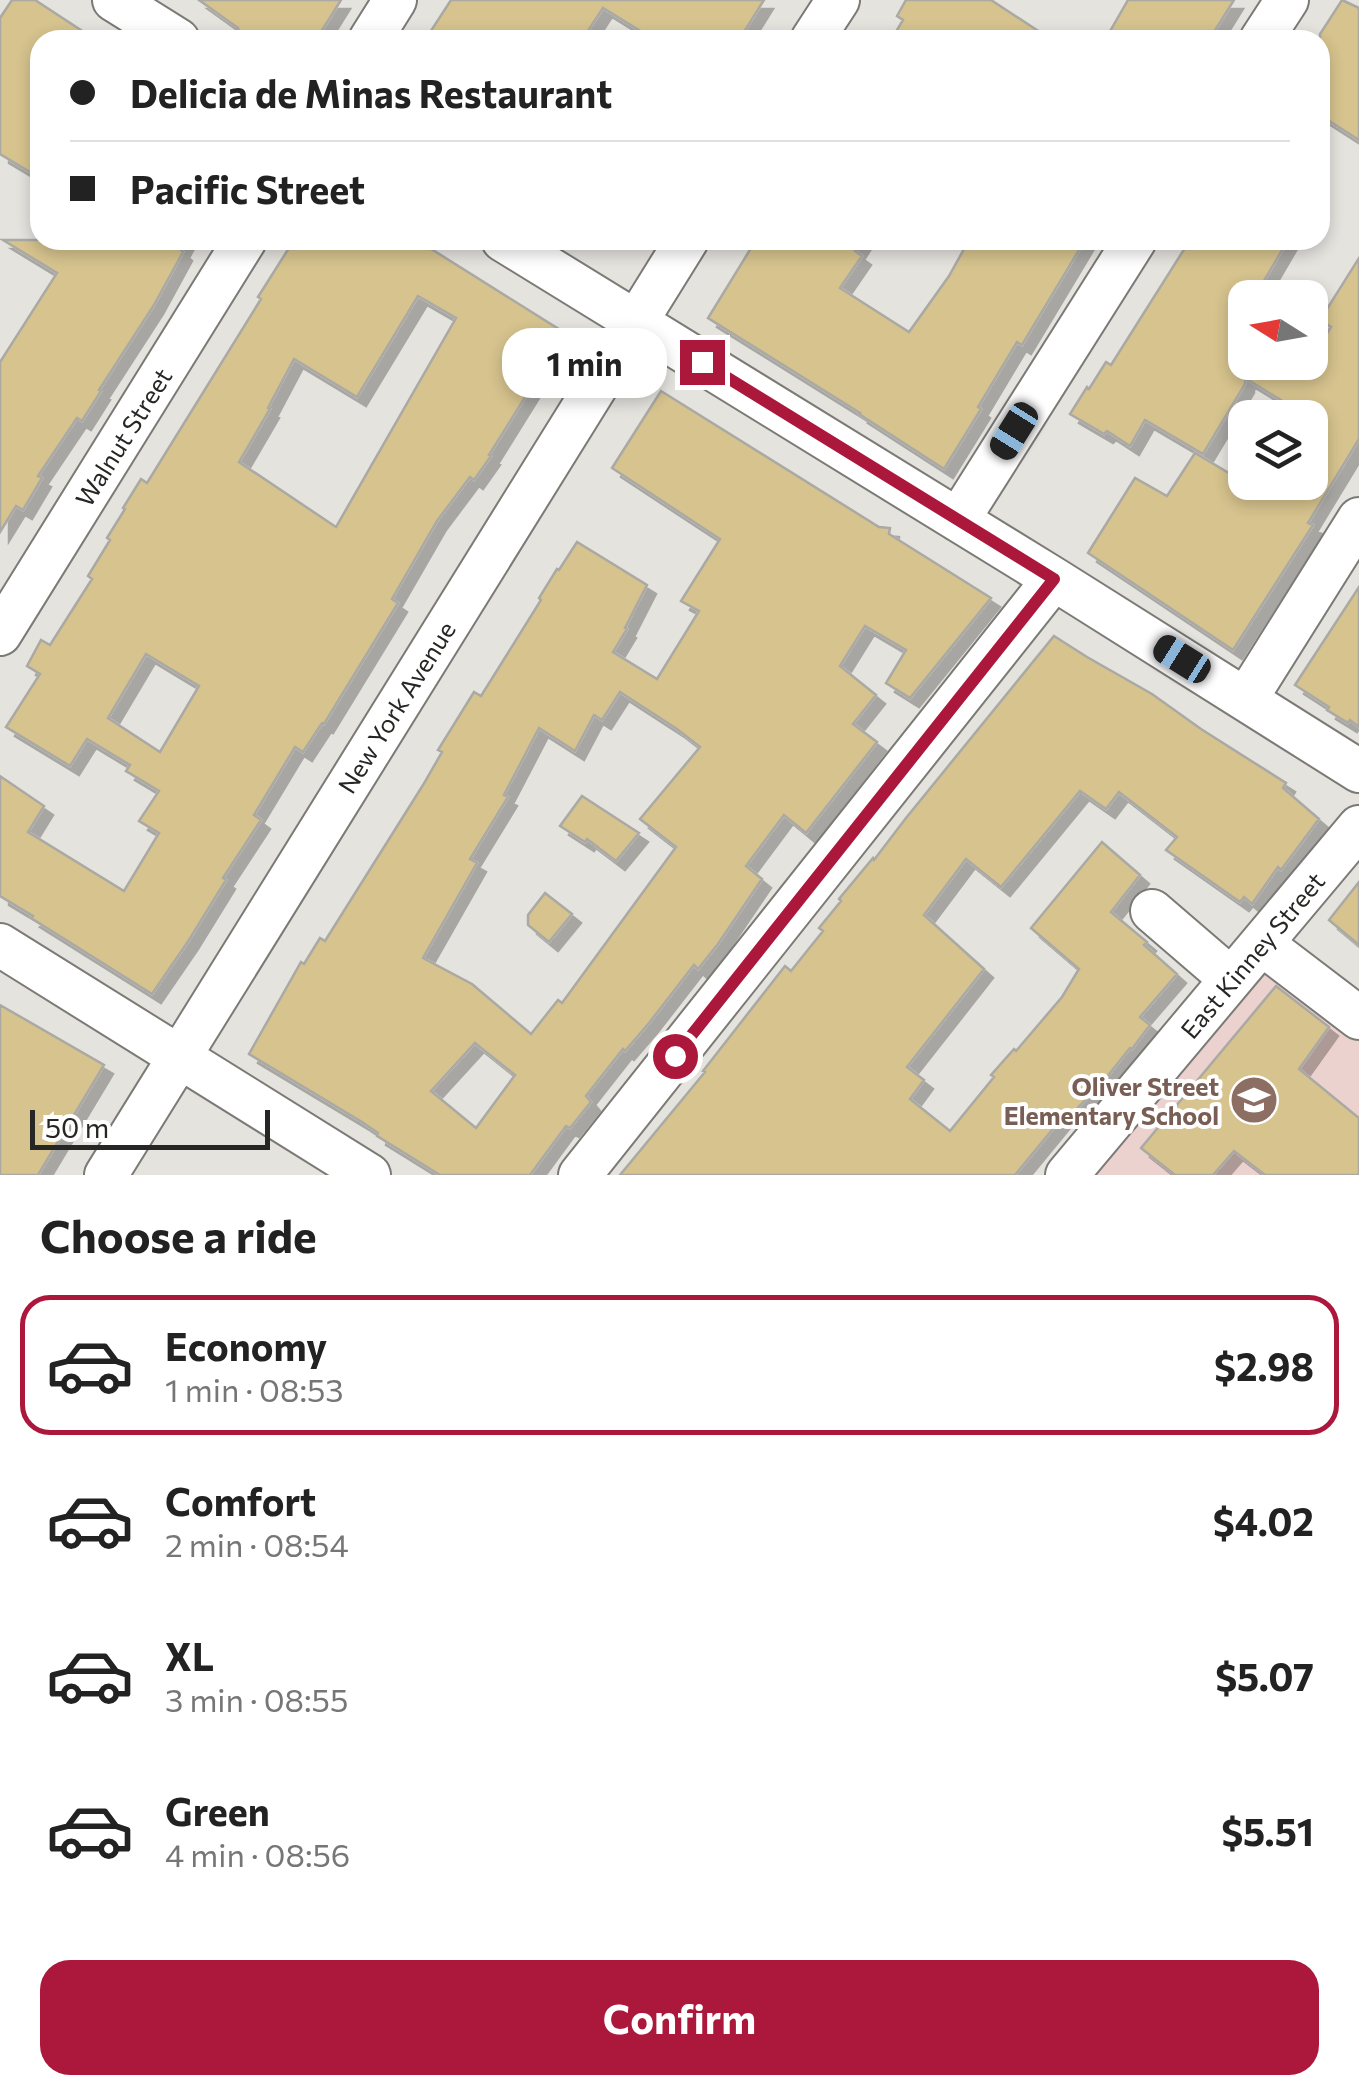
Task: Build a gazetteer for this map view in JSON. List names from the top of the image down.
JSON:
{
  "streets": {
    "street": ["Walnut Street", "New York Avenue", "East Kinney Street"]
  },
  "places": {
    "school or university": ["Oliver Street Elementary School"]
  },
  "scale_bar": "50 m",
  "north": "left",
  "page": {
    "banner": ["Delicia de Minas Restaurant", "Pacific Street"],
    "bubble": "1 min",
    "scale": "50 m",
    "heading": "Choose a ride",
    "list": [
      {
        "name": "Economy",
        "note": "1 min · 08:53",
        "value": "$2.98"
      },
      {
        "name": "Comfort",
        "note": "2 min · 08:54",
        "value": "$4.02"
      },
      {
        "name": "XL",
        "note": "3 min · 08:55",
        "value": "$5.07"
      },
      {
        "name": "Green",
        "note": "4 min · 08:56",
        "value": "$5.51"
      }
    ],
    "buttons": "Confirm"
  }
}
